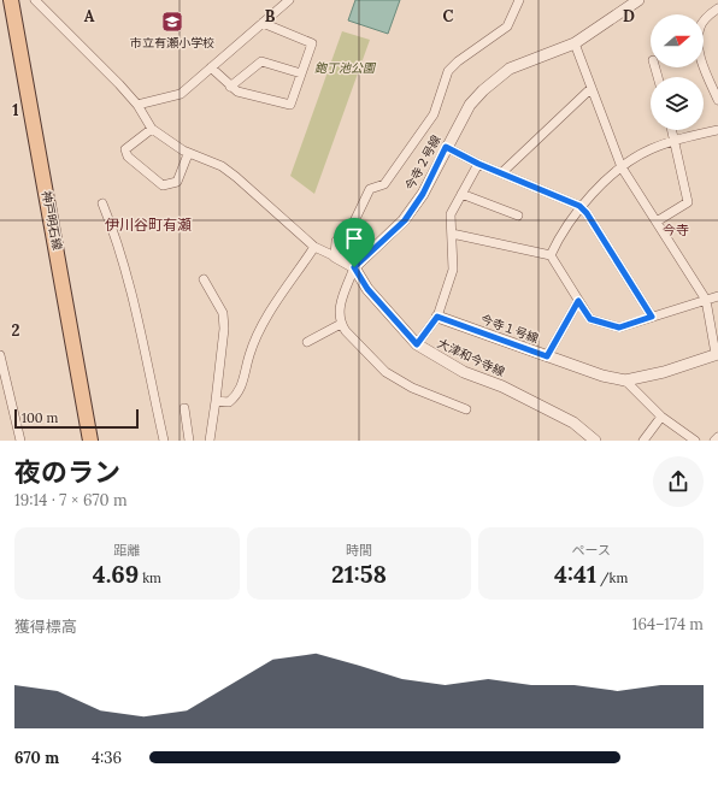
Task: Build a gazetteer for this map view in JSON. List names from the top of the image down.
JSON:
{
  "streets": {
    "main road": ["神戸明石線"],
    "street": ["今寺２号線", "今寺１号線", "大津和今寺線"]
  },
  "crossings": [
    ["今寺２号線", "大津和今寺線"]
  ],
  "districts": ["伊川谷町有瀬", "今寺"],
  "parks": ["鉋丁池公園"],
  "places": {
    "school or university": ["市立有瀬小学校"]
  },
  "scale_bar": "100 m",
  "north": "right",
  "page": {
    "scale": "100 m",
    "heading": ["夜のラン", "19:14 · 7 × 670 m"],
    "stats": [
      ["距離", "4.69 km"],
      ["時間", "21:58"],
      ["ペース", "4:41 /km"]
    ],
    "chart": ["獲得標高", "164–174 m"],
    "list": [
      {
        "name": "670 m",
        "note": "4:36"
      }
    ]
  },
  "grid": {
    "columns": [
      "A",
      "B",
      "C",
      "D"
    ],
    "rows": ["1", "2"]
  }
}
